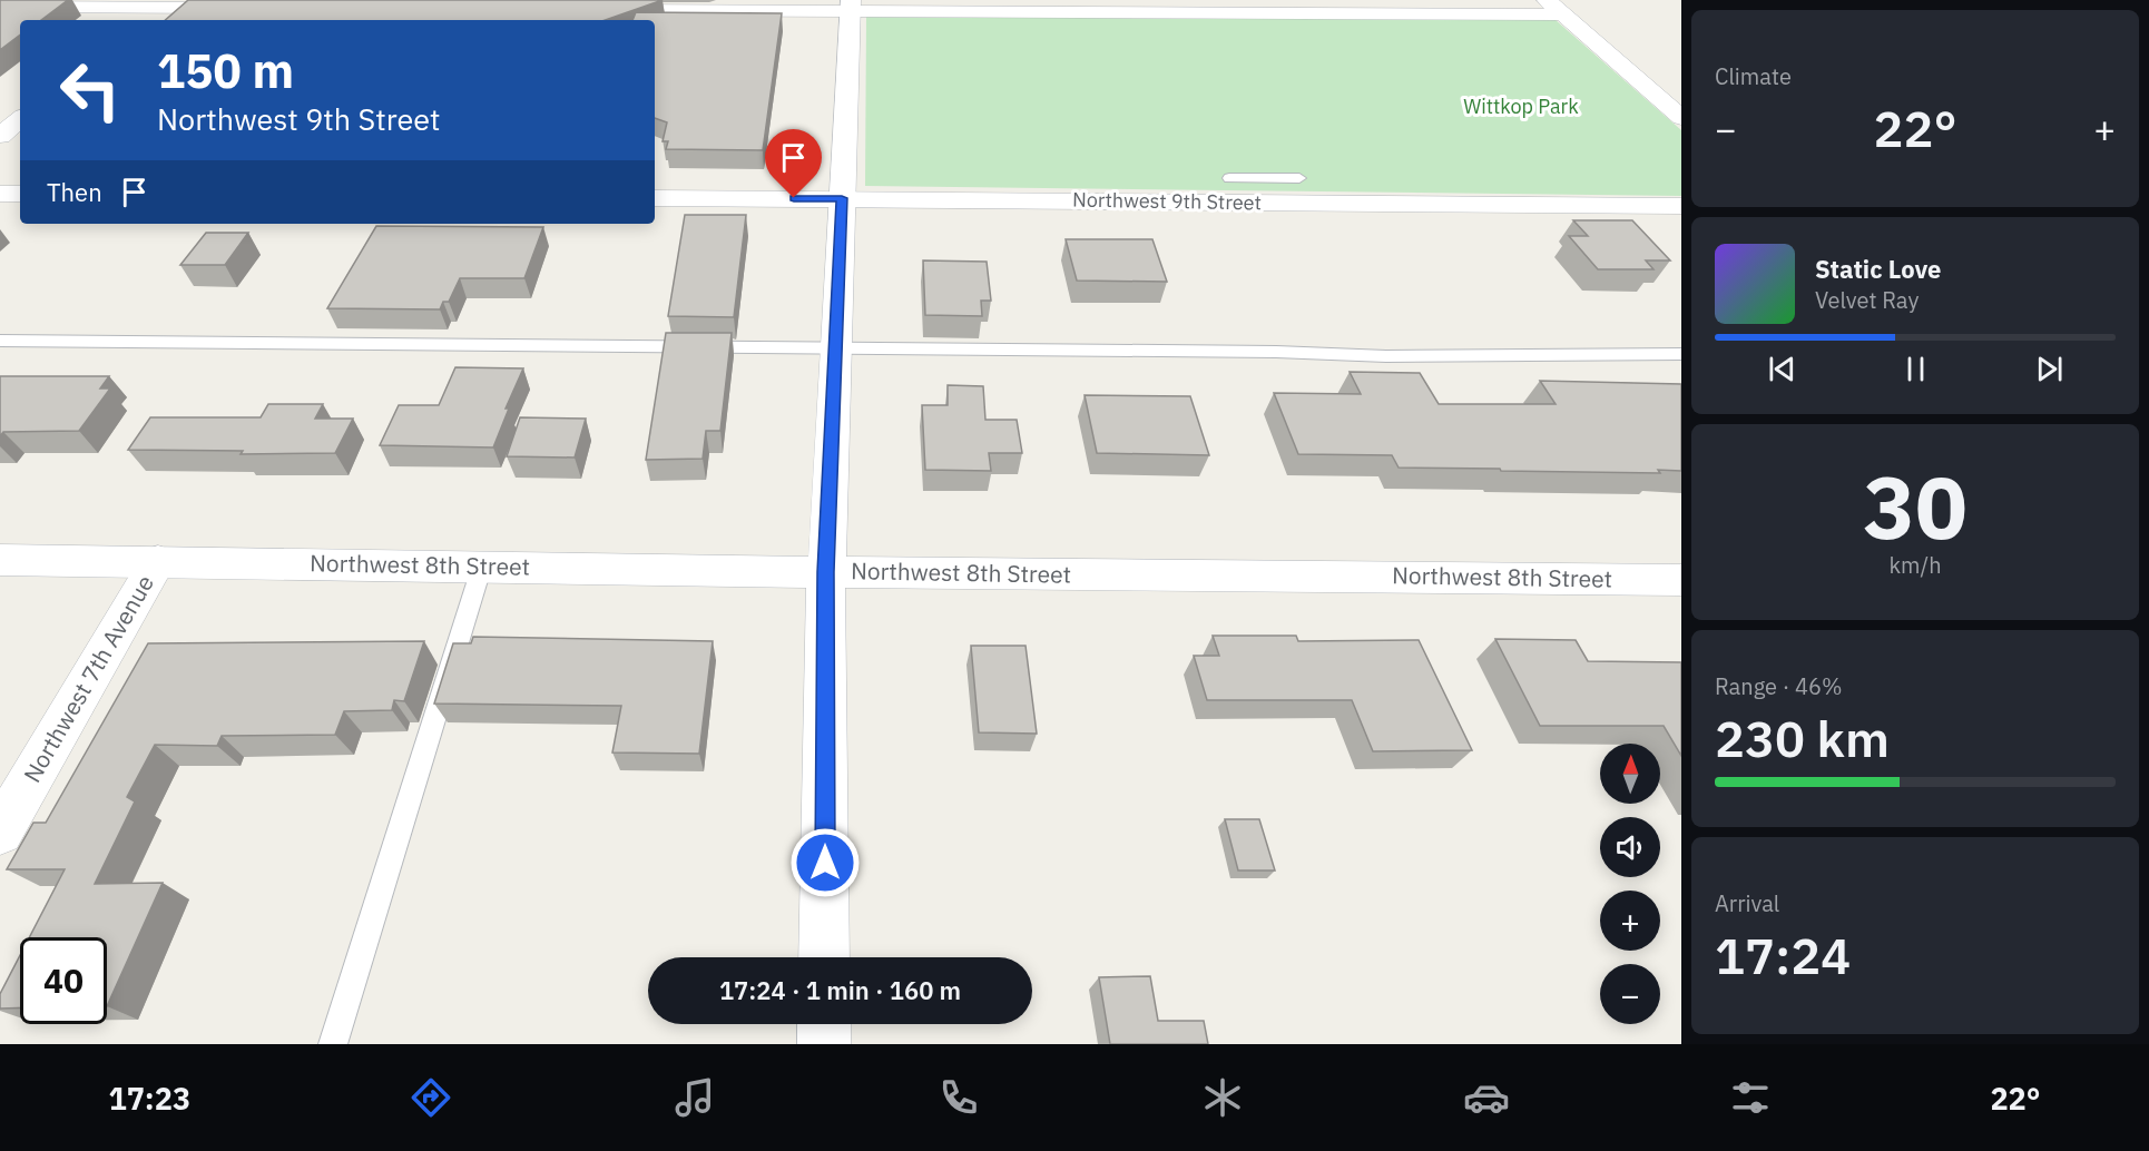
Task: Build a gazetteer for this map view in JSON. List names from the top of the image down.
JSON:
{
  "streets": {
    "street": ["Northwest 9th Street", "Northwest 8th Street", "Northwest 7th Avenue"]
  },
  "crossings": [
    ["Northwest 8th Street", "Northwest 7th Avenue"]
  ],
  "parks": ["Wittkop Park"],
  "north": "top",
  "page": {
    "tile": [
      "Climate",
      ["30", "km/h"],
      ["Range · 46%", "230 km"],
      ["Arrival", "17:24"]
    ],
    "turn": ["150 m", "Northwest 9th Street"],
    "heat": ["−", "22°", "+"],
    "then": "Then",
    "song": ["Static Love", "Velvet Ray"],
    "map_buttons": ["+", "−"],
    "limit": "40",
    "trip": "17:24 · 1 min · 160 m",
    "tabs": ["17:23", "22°"]
  }
}
